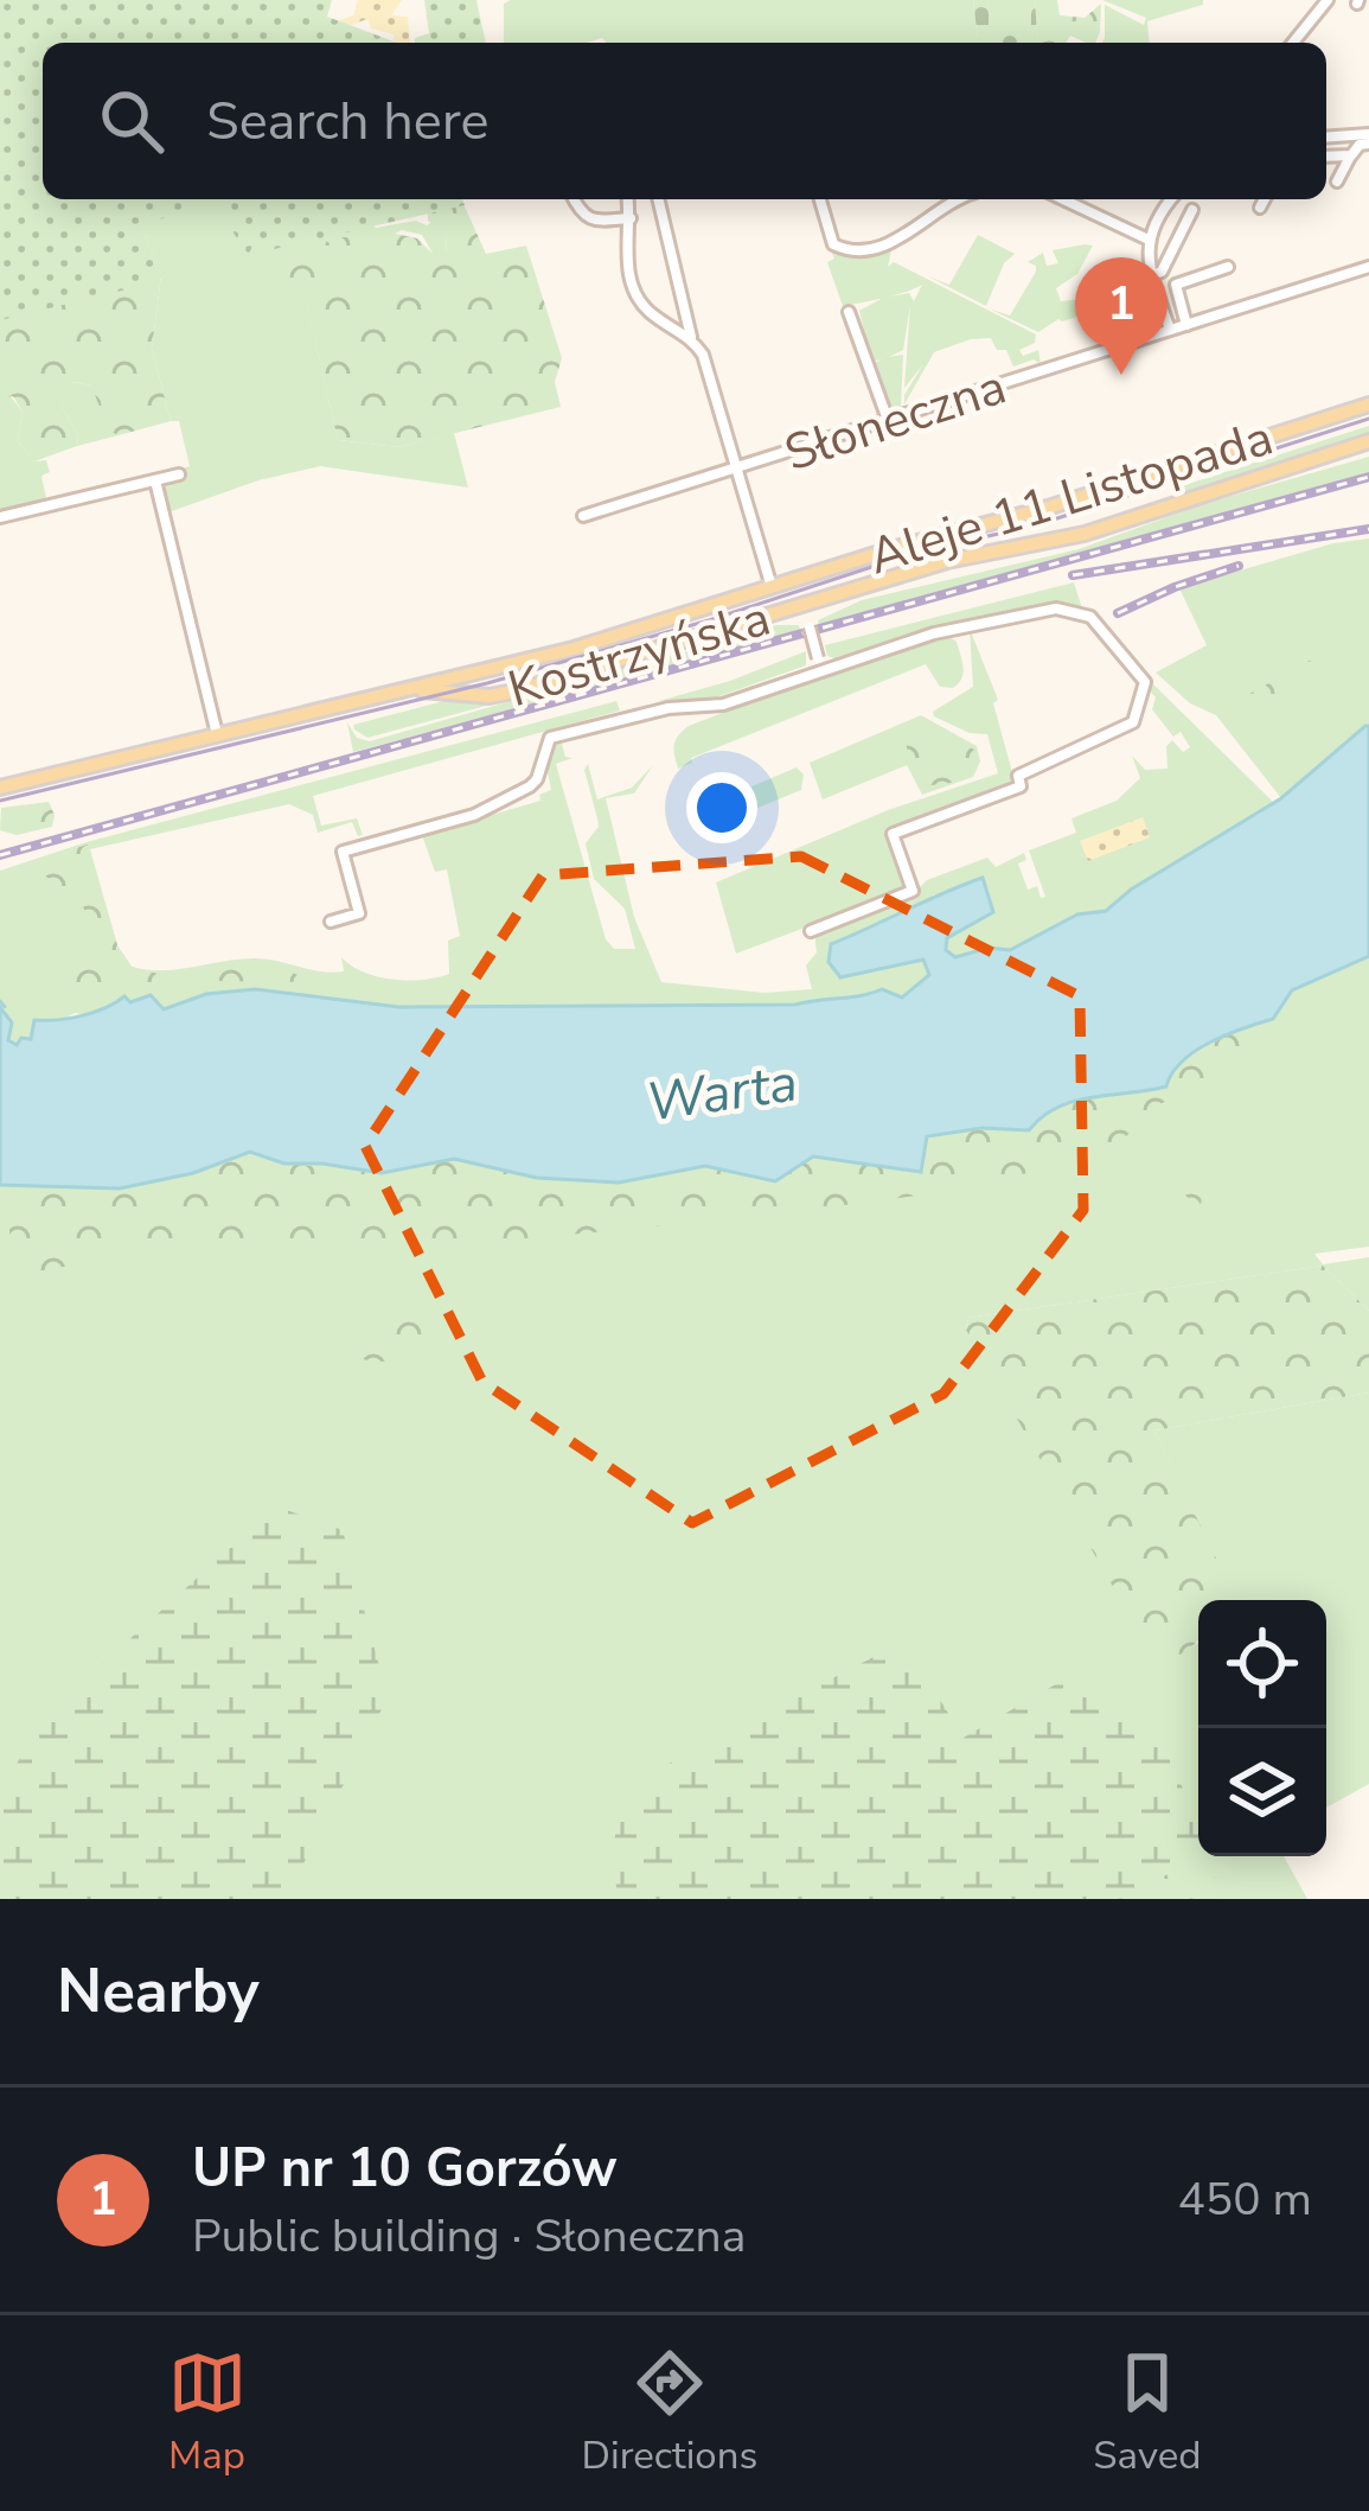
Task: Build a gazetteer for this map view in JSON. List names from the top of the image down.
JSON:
{
  "streets": {
    "main road": ["Aleje 11 Listopada", "Kostrzyńska"],
    "street": ["Słoneczna"]
  },
  "crossings": [
    ["Aleje 11 Listopada", "Kostrzyńska"]
  ],
  "water": ["Warta"],
  "page": {
    "search": "Search here",
    "pins": "1",
    "heading": "Nearby",
    "list": [
      {
        "mark": "1",
        "name": "UP nr 10 Gorzów",
        "note": "Public building · Słoneczna",
        "value": "450 m"
      }
    ],
    "nav": ["Map", "Directions", "Saved"]
  }
}
